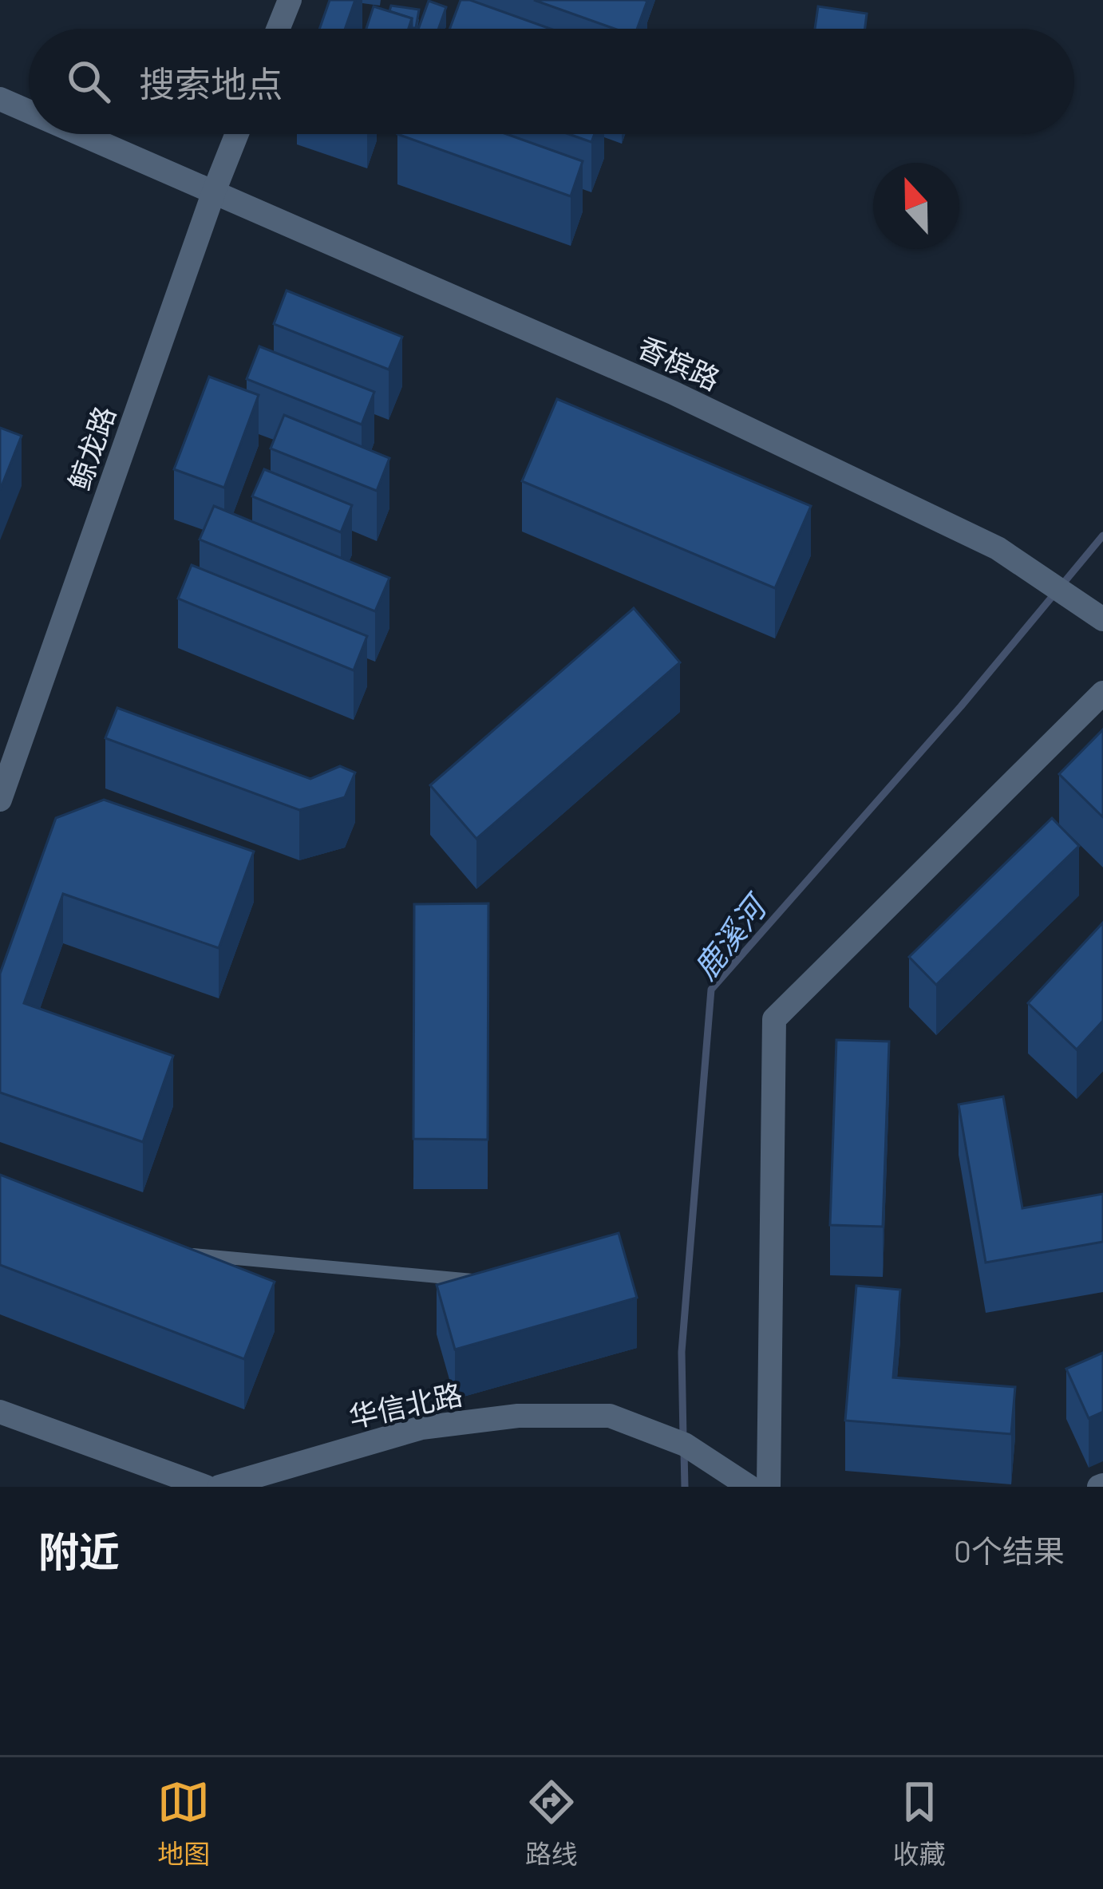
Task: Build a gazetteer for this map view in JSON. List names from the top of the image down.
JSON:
{
  "streets": {
    "street": ["香槟路", "鲸龙路", "华信北路"]
  },
  "crossings": [
    ["香槟路", "鲸龙路"]
  ],
  "water": ["鹿溪河"],
  "north": "top",
  "page": {
    "search": "搜索地点",
    "heading": ["附近", "0个结果"],
    "nav": ["地图", "路线", "收藏"]
  }
}
